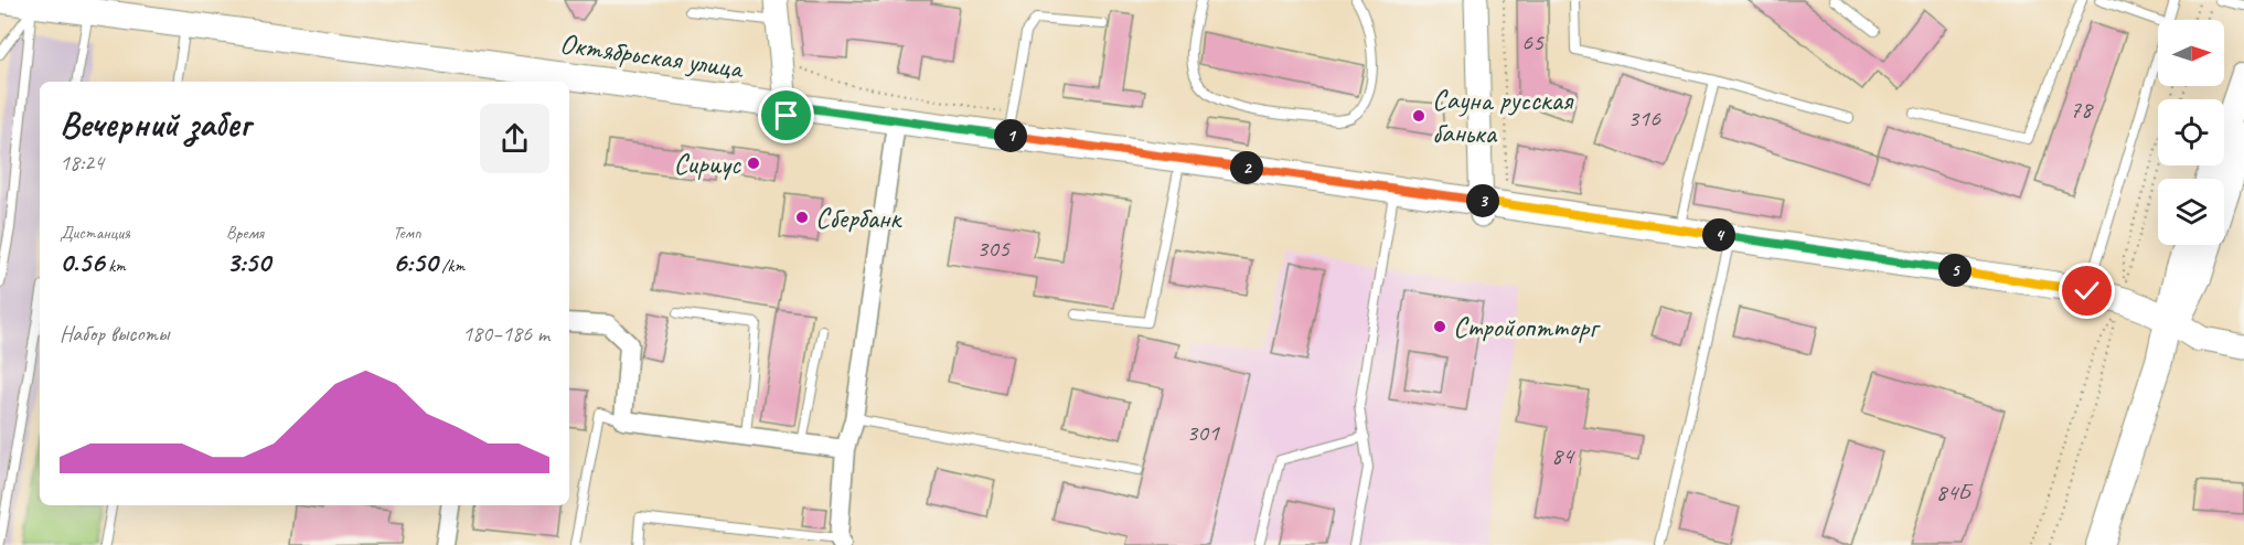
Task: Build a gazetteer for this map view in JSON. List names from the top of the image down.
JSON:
{
  "streets": {
    "main road": ["Октябрьская улица"]
  },
  "places": [
    "Сауна русская банька",
    "Сириус",
    "Сбербанк",
    "Стройоптторг"
  ],
  "house_numbers": [
    "65",
    "78",
    "316",
    "305",
    "301",
    "84",
    "84Б"
  ],
  "north": "right",
  "page": {
    "heading": ["Вечерний забег", "18:24"],
    "pins": [
      "1",
      "2",
      "3",
      "4",
      "5"
    ],
    "stats": [
      ["Дистанция", "0.56 km"],
      ["Время", "3:50"],
      ["Темп", "6:50 /km"]
    ],
    "chart": ["Набор высоты", "180–186 m"]
  }
}
